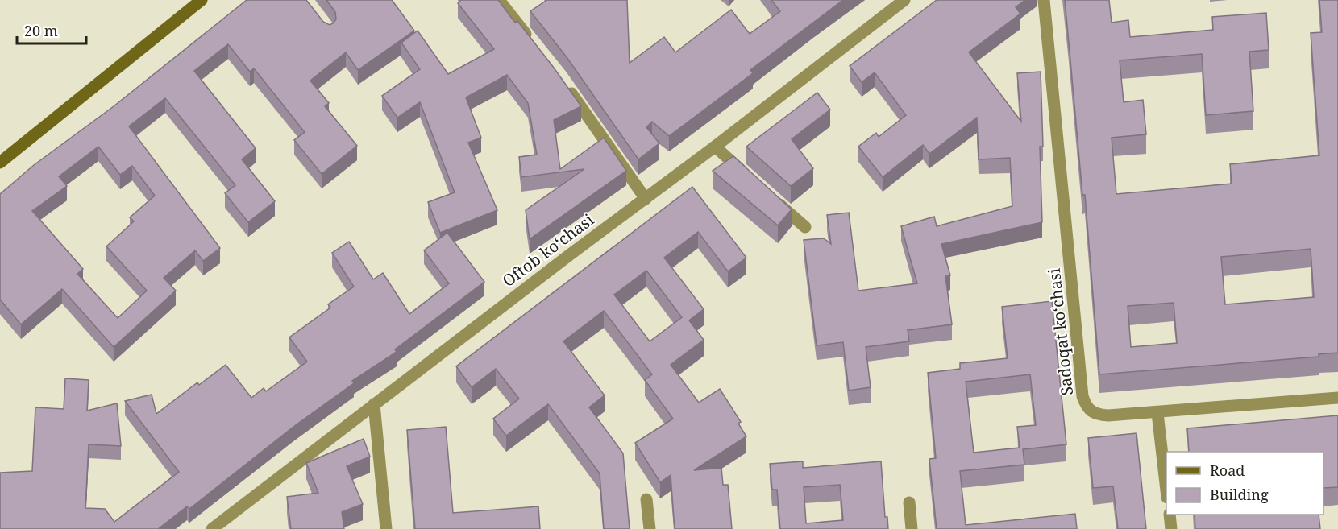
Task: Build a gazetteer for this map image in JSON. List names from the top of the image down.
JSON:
{
  "streets": {
    "street": ["Oftob koʻchasi", "Sadoqat koʻchasi"]
  },
  "legend": ["Road", "Building"],
  "scale_bar": "20 m"
}
